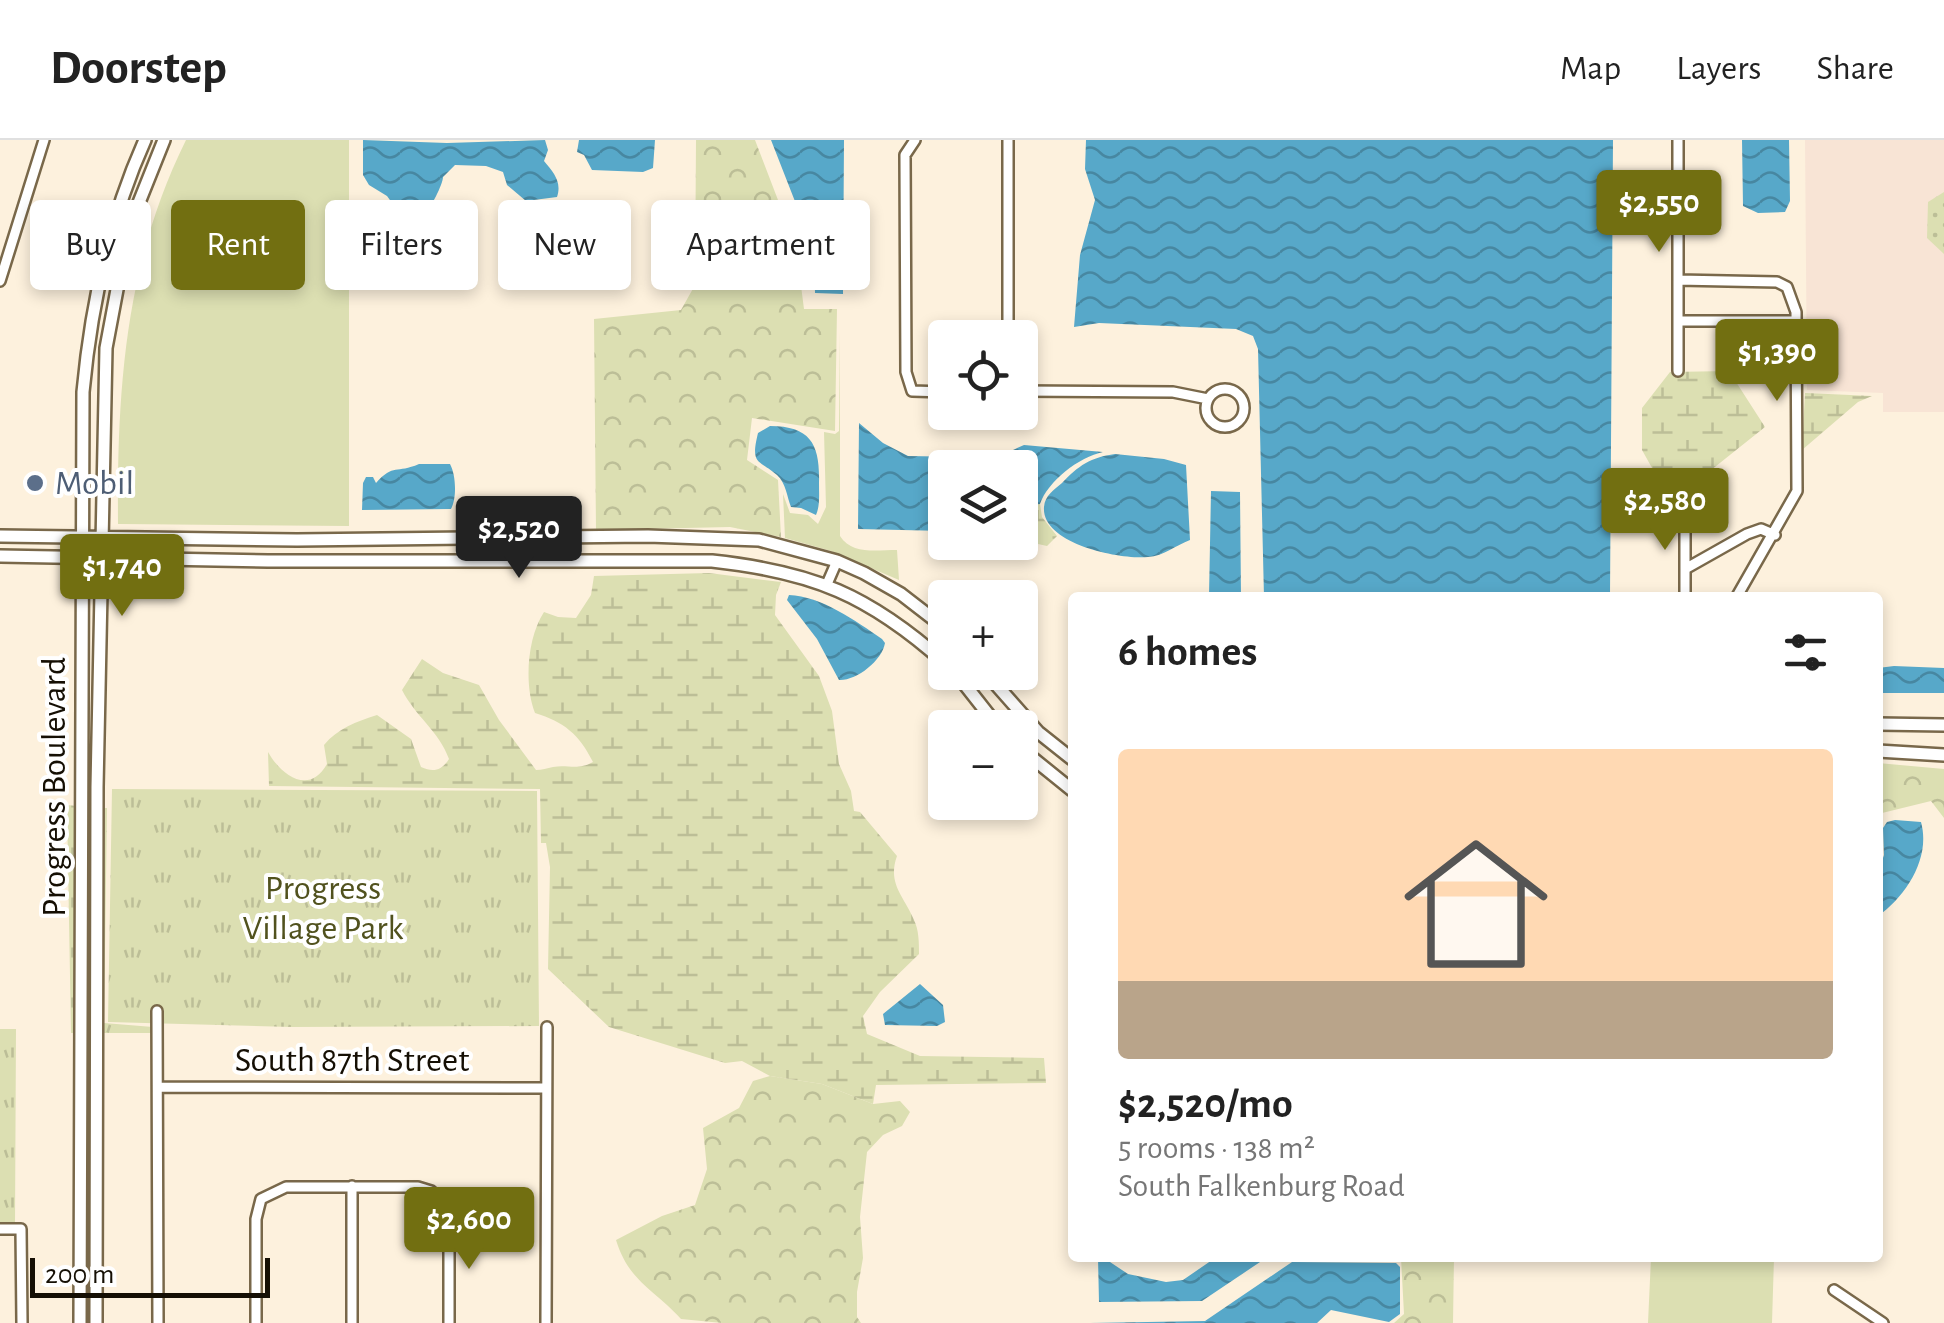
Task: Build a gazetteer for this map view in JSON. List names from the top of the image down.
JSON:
{
  "streets": {
    "main road": ["Progress Boulevard"],
    "street": ["South 87th Street"]
  },
  "parks": ["Progress Village Park"],
  "places": ["Mobil"],
  "scale_bar": "200 m",
  "page": {
    "header": "Doorstep",
    "nav": ["Map", "Layers", "Share"],
    "price": [
      "$2,550",
      "$1,390",
      "$2,580",
      "$2,520",
      "$1,740",
      "$2,600"
    ],
    "chip": [
      "Buy",
      "Rent",
      "Filters",
      "New",
      "Apartment"
    ],
    "map_buttons": ["+", "−"],
    "heading": "6 homes",
    "list": [
      {
        "name": "$2,520/mo",
        "note": "5 rooms · 138 m² · South Falkenburg Road"
      }
    ],
    "scale": "200 m"
  }
}
